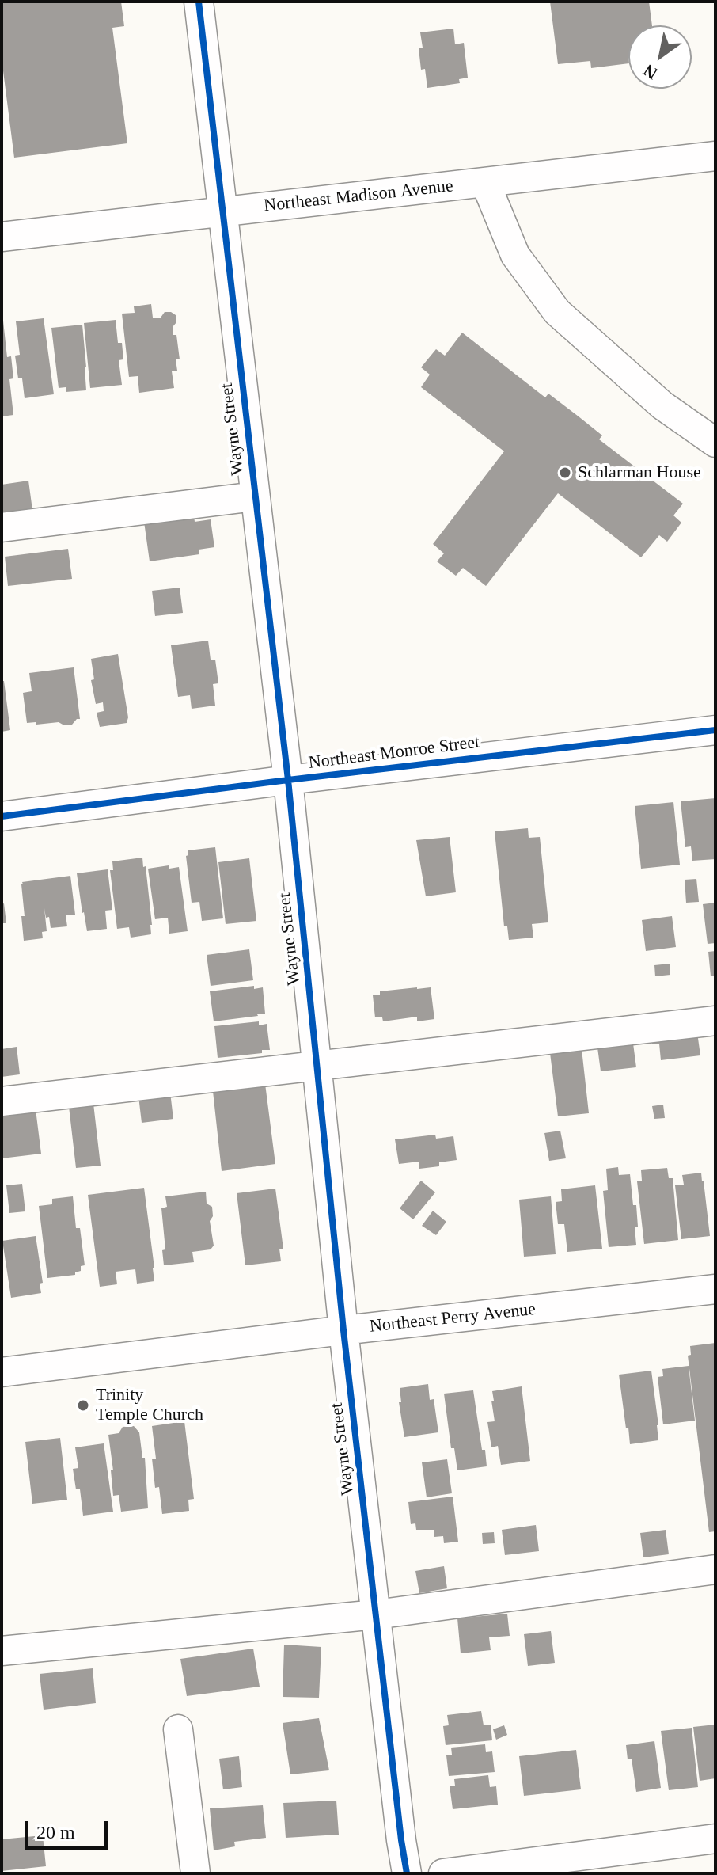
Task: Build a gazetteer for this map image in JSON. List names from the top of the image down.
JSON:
{
  "streets": {
    "street": [
      "Northeast Madison Avenue",
      "Wayne Street",
      "Northeast Monroe Street",
      "Northeast Perry Avenue"
    ]
  },
  "crossings": [
    ["Northeast Madison Avenue", "Wayne Street"],
    ["Wayne Street", "Northeast Monroe Street"],
    ["Wayne Street", "Northeast Perry Avenue"]
  ],
  "places": ["Schlarman House", "Trinity Temple Church"],
  "scale_bar": "20 m",
  "north": "bottom left"
}
